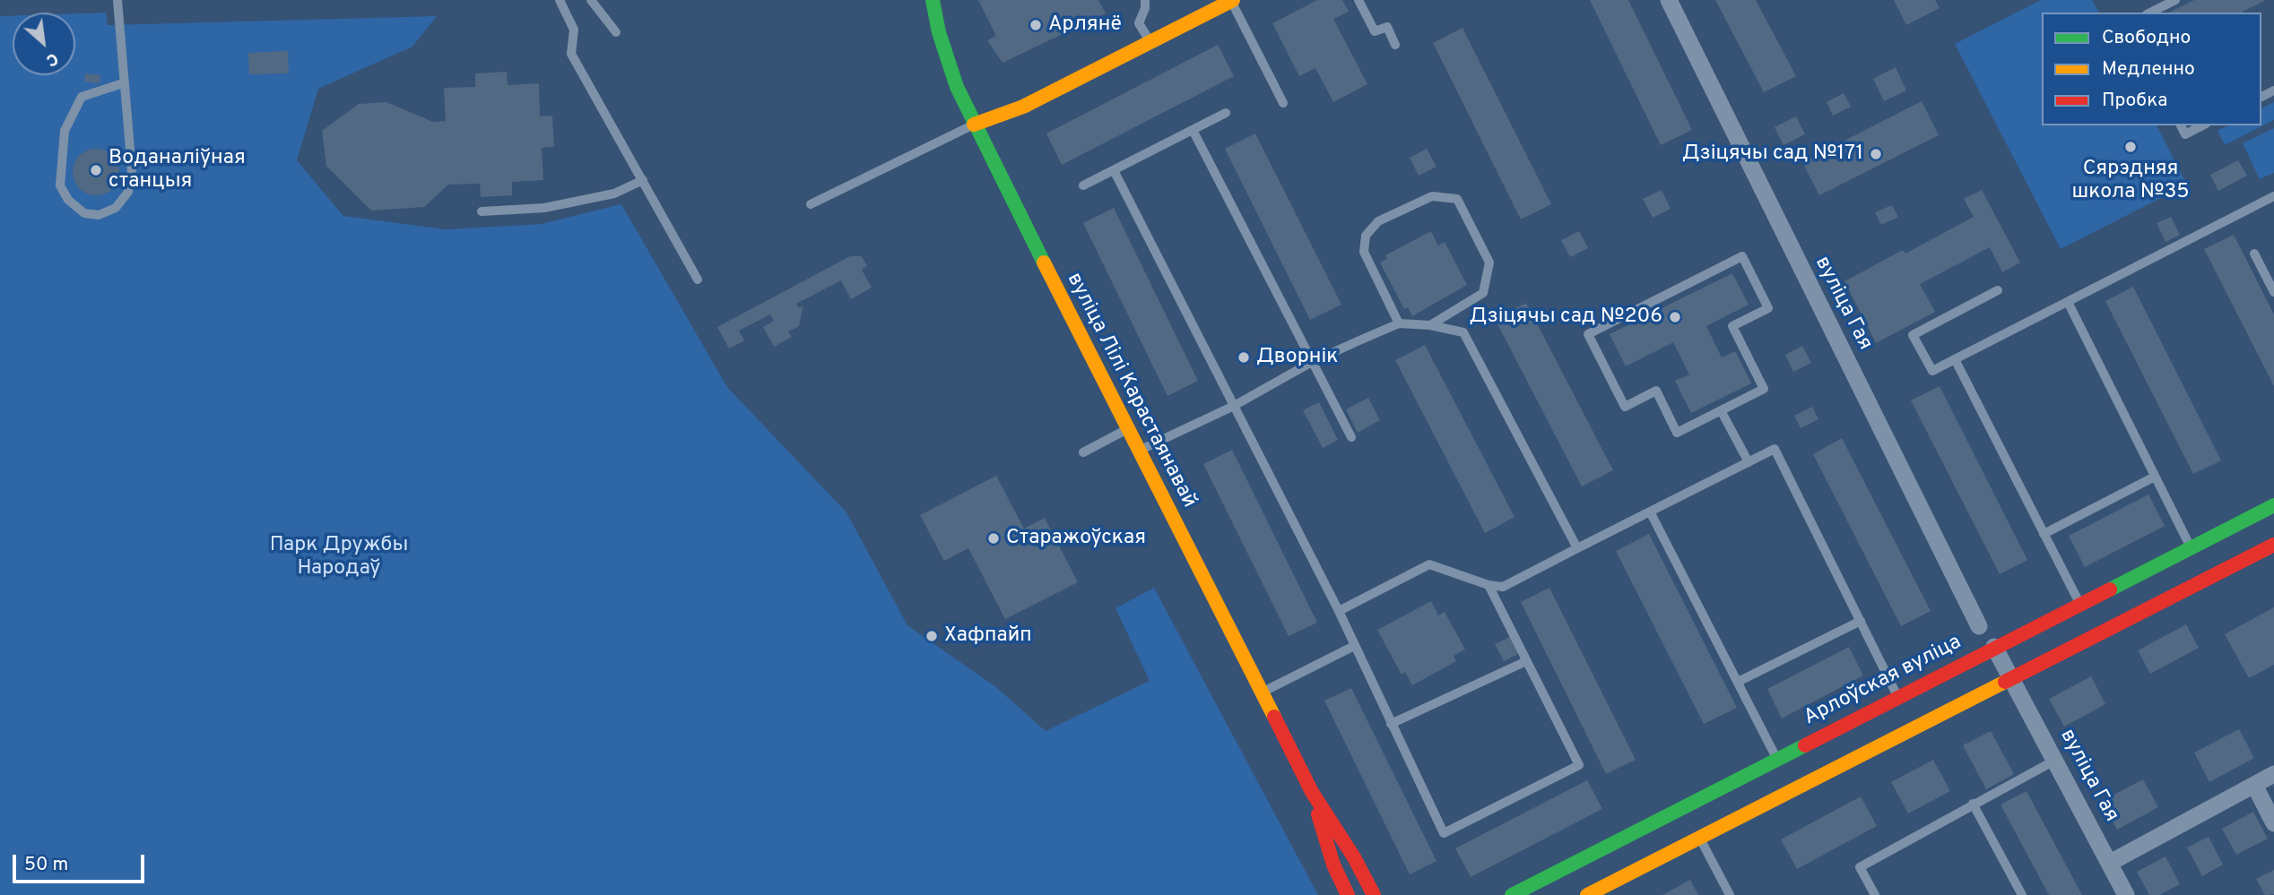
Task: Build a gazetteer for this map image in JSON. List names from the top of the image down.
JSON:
{
  "streets": {
    "main road": ["вуліца Лілі Карастаянавай", "Арлоўская вуліца"],
    "street": ["вуліца Гая"]
  },
  "crossings": [
    ["вуліца Гая", "Арлоўская вуліца"]
  ],
  "parks": ["Парк Дружбы Народаў"],
  "places": [
    "Арлянё",
    "Сярэдняя школа №35",
    "Дзіцячы сад №171",
    "Воданаліўная станцыя",
    "Дзіцячы сад №206",
    "Дворнік",
    "Старажоўская",
    "Хафпайп"
  ],
  "legend": ["Свободно", "Медленно", "Пробка"],
  "scale_bar": "50 m",
  "north": "bottom right"
}
